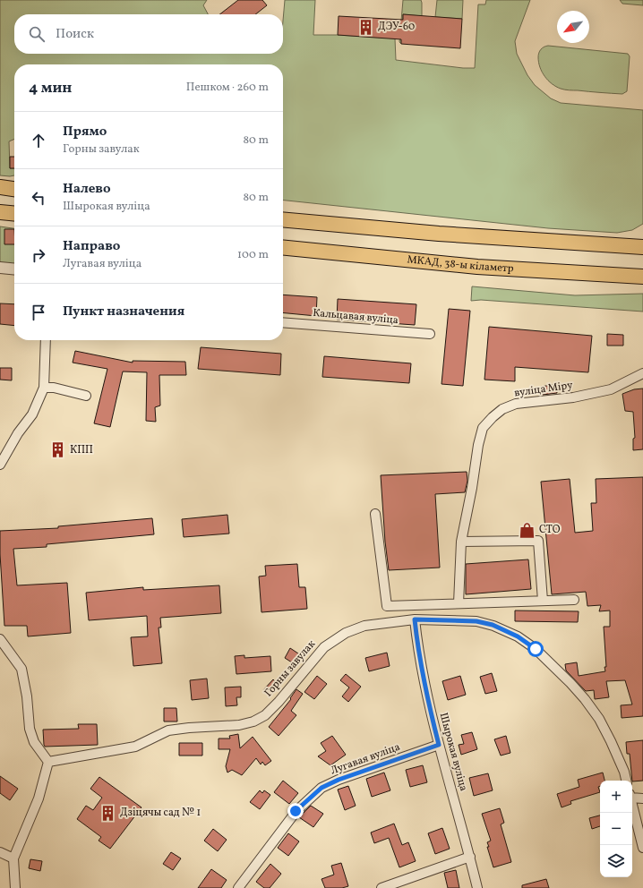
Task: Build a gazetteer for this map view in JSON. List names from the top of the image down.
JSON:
{
  "streets": {
    "highway": ["МКАД, 38-ы кіламетр"],
    "street": [
      "Кальцавая вуліца",
      "вуліца Міру",
      "Горны завулак",
      "Шырокая вуліца",
      "Лугавая вуліца"
    ]
  },
  "crossings": [
    ["Горны завулак", "Шырокая вуліца"],
    ["Шырокая вуліца", "Лугавая вуліца"]
  ],
  "places": {
    "building": ["ДЭУ-60", "КПП", "Дзіцячы сад № 1"],
    "shop": ["СТО"]
  },
  "north": "bottom left",
  "page": {
    "search": "Поиск",
    "heading": ["4 мин", "Пешком · 260 m"],
    "list": [
      ["Прямо", "Горны завулак", "80 m"],
      ["Налево", "Шырокая вуліца", "80 m"],
      ["Направо", "Лугавая вуліца", "100 m"],
      "Пункт назначения"
    ],
    "map_buttons": ["+", "−"]
  }
}
